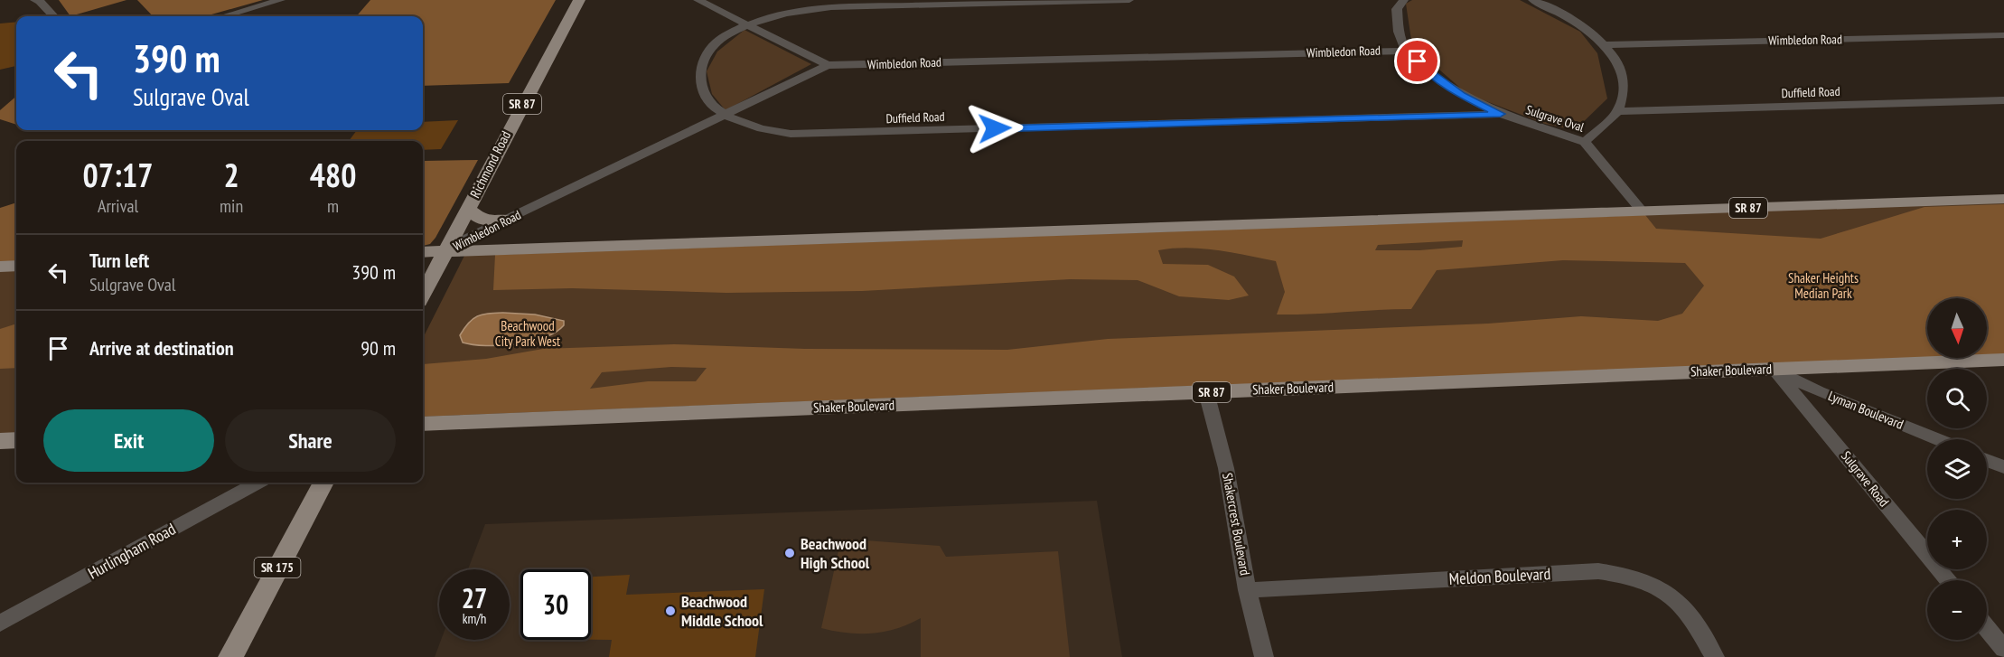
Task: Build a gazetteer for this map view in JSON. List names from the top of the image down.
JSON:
{
  "streets": {
    "main road": [
      "SR 87",
      "Richmond Road",
      "Shaker Boulevard",
      "SR 175"
    ],
    "street": [
      "Wimbledon Road",
      "Duffield Road",
      "Sulgrave Oval",
      "Lyman Boulevard",
      "Sulgrave Road",
      "Shakercrest Boulevard",
      "Hurlingham Road",
      "Meldon Boulevard"
    ]
  },
  "crossings": [
    ["Wimbledon Road", "Duffield Road"],
    ["Wimbledon Road", "SR 87"],
    ["Wimbledon Road", "Sulgrave Oval"],
    ["Wimbledon Road", "Richmond Road"],
    ["Duffield Road", "Sulgrave Oval"],
    ["SR 87", "Sulgrave Oval"],
    ["SR 87", "Richmond Road"],
    ["Shaker Boulevard", "Lyman Boulevard"],
    ["Shaker Boulevard", "Sulgrave Road"],
    ["Shaker Boulevard", "Shakercrest Boulevard"],
    ["Lyman Boulevard", "Sulgrave Road"],
    ["Shakercrest Boulevard", "Meldon Boulevard"]
  ],
  "parks": ["Shaker Heights Median Park", "Beachwood City Park West"],
  "places": ["Beachwood High School", "Beachwood Middle School"],
  "north": "bottom",
  "page": {
    "turn": ["390 m", "Sulgrave Oval"],
    "eta": [
      "07:17",
      "Arrival",
      "2",
      "min",
      "480",
      "m"
    ],
    "list": [
      {
        "name": "Turn left",
        "note": "Sulgrave Oval",
        "value": "390 m"
      },
      {
        "name": "Arrive at destination",
        "value": "90 m"
      }
    ],
    "map_buttons": ["+", "−"],
    "buttons": ["Exit", "Share"],
    "speed": "27 km/h",
    "limit": "30"
  }
}
